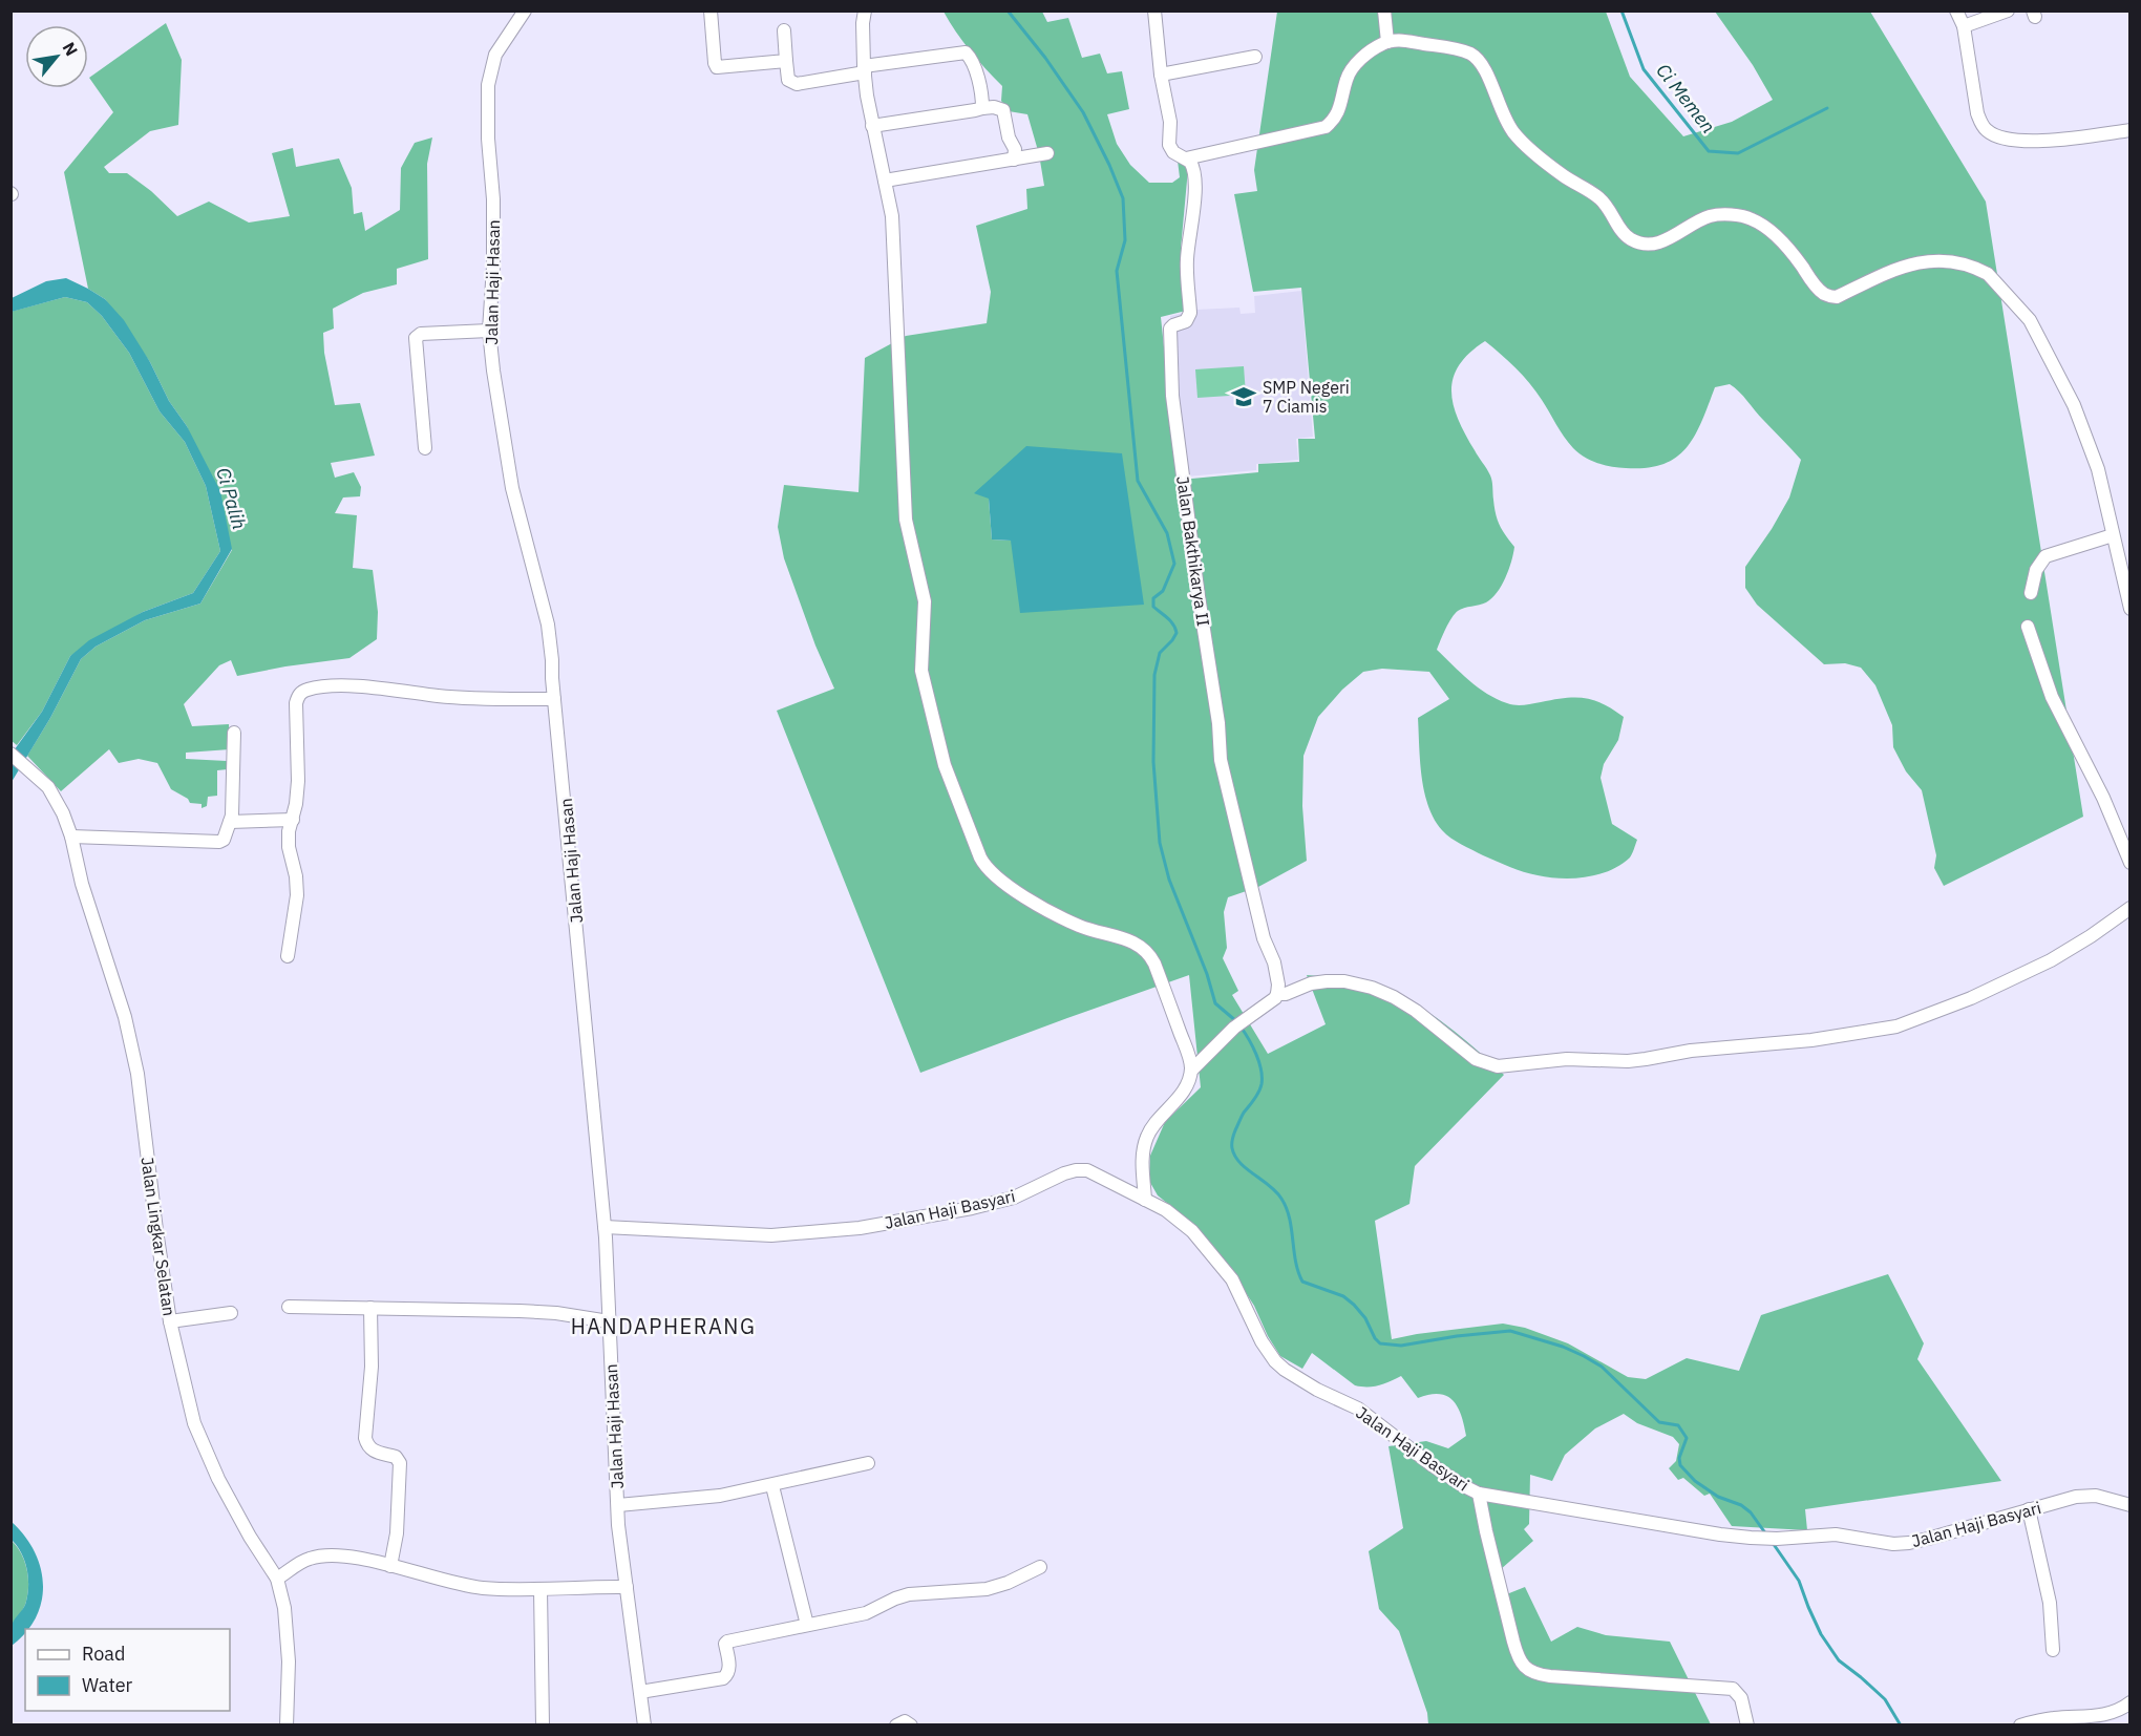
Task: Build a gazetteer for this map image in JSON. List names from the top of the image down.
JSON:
{
  "streets": {
    "street": [
      "Jalan Haji Hasan",
      "Jalan Bakthikarya II",
      "Jalan Haji Basyari",
      "Jalan Lingkar Selatan"
    ]
  },
  "crossings": [
    ["Jalan Haji Hasan", "Jalan Haji Basyari"]
  ],
  "districts": ["HANDAPHERANG"],
  "water": ["Ci Memen", "Ci Palih"],
  "places": {
    "school or university": ["SMP Negeri 7 Ciamis"]
  },
  "legend": ["Road", "Water"],
  "north": "top right"
}
